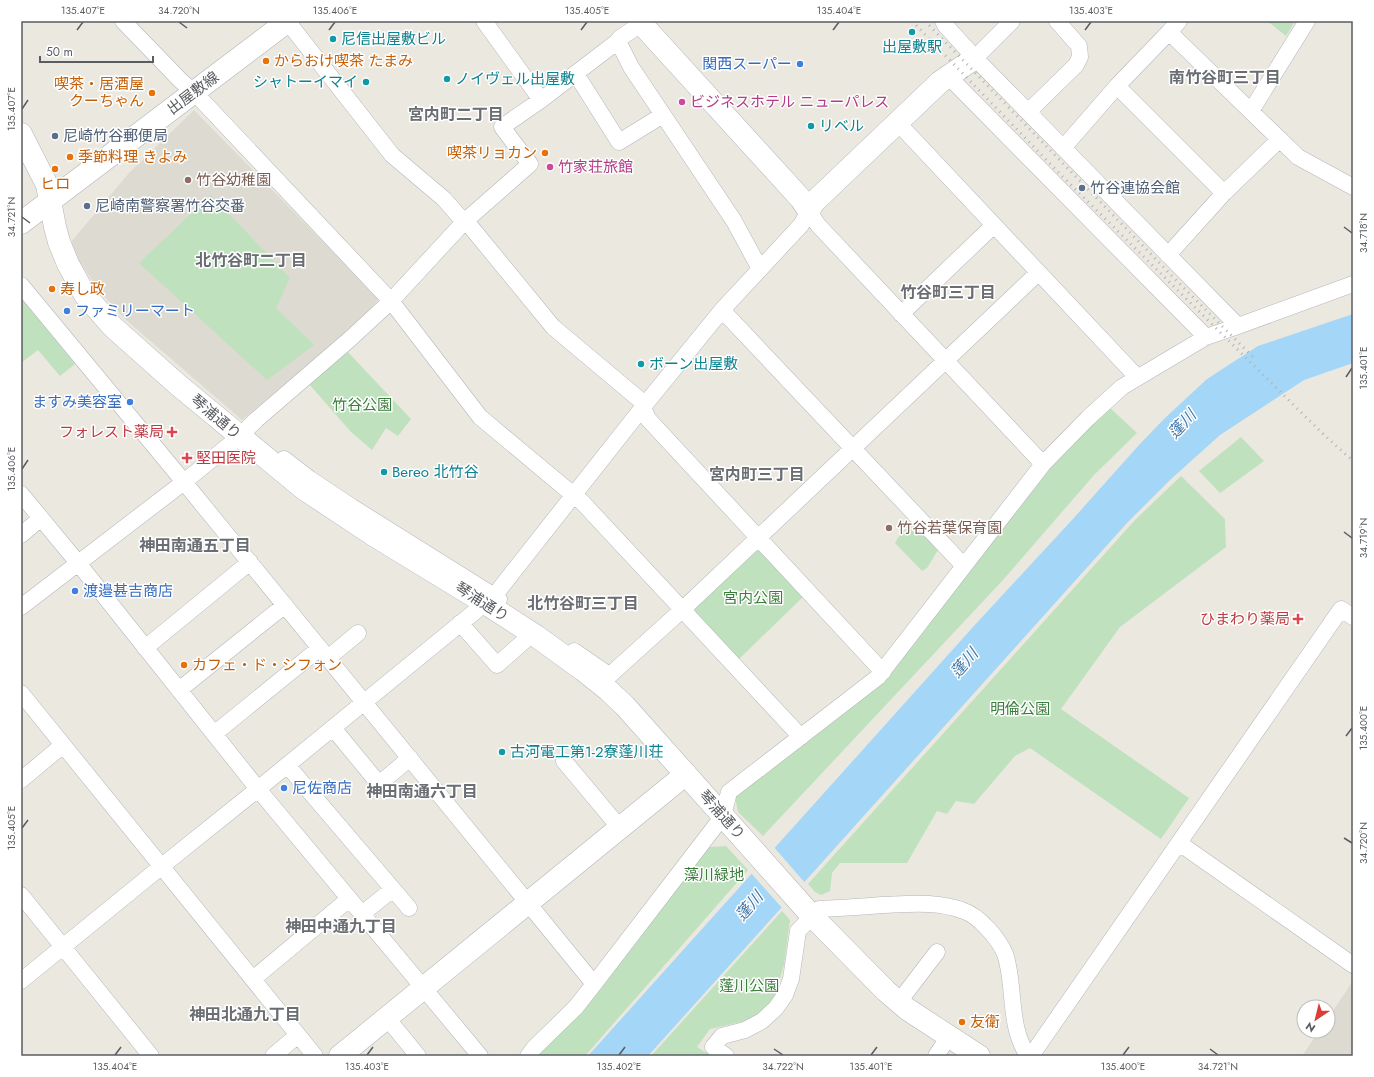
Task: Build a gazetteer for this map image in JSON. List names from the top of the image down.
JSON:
{
  "streets": {
    "street": ["出屋敷線", "琴浦通り"]
  },
  "crossings": [
    ["出屋敷線", "琴浦通り"]
  ],
  "districts": [
    "南竹谷町三丁目",
    "宮内町二丁目",
    "北竹谷町二丁目",
    "竹谷町三丁目",
    "宮内町三丁目",
    "神田南通五丁目",
    "北竹谷町三丁目",
    "神田南通六丁目",
    "神田中通九丁目",
    "神田北通九丁目"
  ],
  "water": ["蓬川"],
  "parks": [
    "竹谷公園",
    "宮内公園",
    "明倫公園",
    "藻川緑地",
    "蓬川公園"
  ],
  "places": {
    "other": [
      "出屋敷駅",
      "尼信出屋敷ビル",
      "からおけ喫茶 たまみ",
      "関西スーパー",
      "ノイヴェル出屋敷",
      "シャトーイマイ",
      "喫茶・居酒屋 クーちゃん",
      "ビジネスホテル ニューパレス",
      "リベル",
      "尼崎竹谷郵便局",
      "喫茶リョカン",
      "季節料理 きよみ",
      "竹家荘旅館",
      "ヒロ",
      "竹谷幼稚園",
      "竹谷連協会館",
      "尼崎南警察署竹谷交番",
      "寿し政",
      "ファミリーマート",
      "ボーン出屋敷",
      "ますみ美容室",
      "Bereo 北竹谷",
      "竹谷若葉保育園",
      "渡邉甚吉商店",
      "カフェ・ド・シフォン",
      "古河電工第1-2寮蓬川荘",
      "尼佐商店",
      "友衛"
    ],
    "health": ["フォレスト薬局", "堅田医院", "ひまわり薬局"]
  },
  "scale_bar": "50 m",
  "north": "bottom left",
  "coordinates": [
    "135.407°E",
    "34.720°N",
    "135.406°E",
    "135.405°E",
    "135.404°E",
    "135.403°E",
    "34.721°N",
    "34.718°N",
    "135.401°E",
    "34.719°N",
    "135.400°E",
    "135.402°E",
    "34.722°N"
  ]
}
